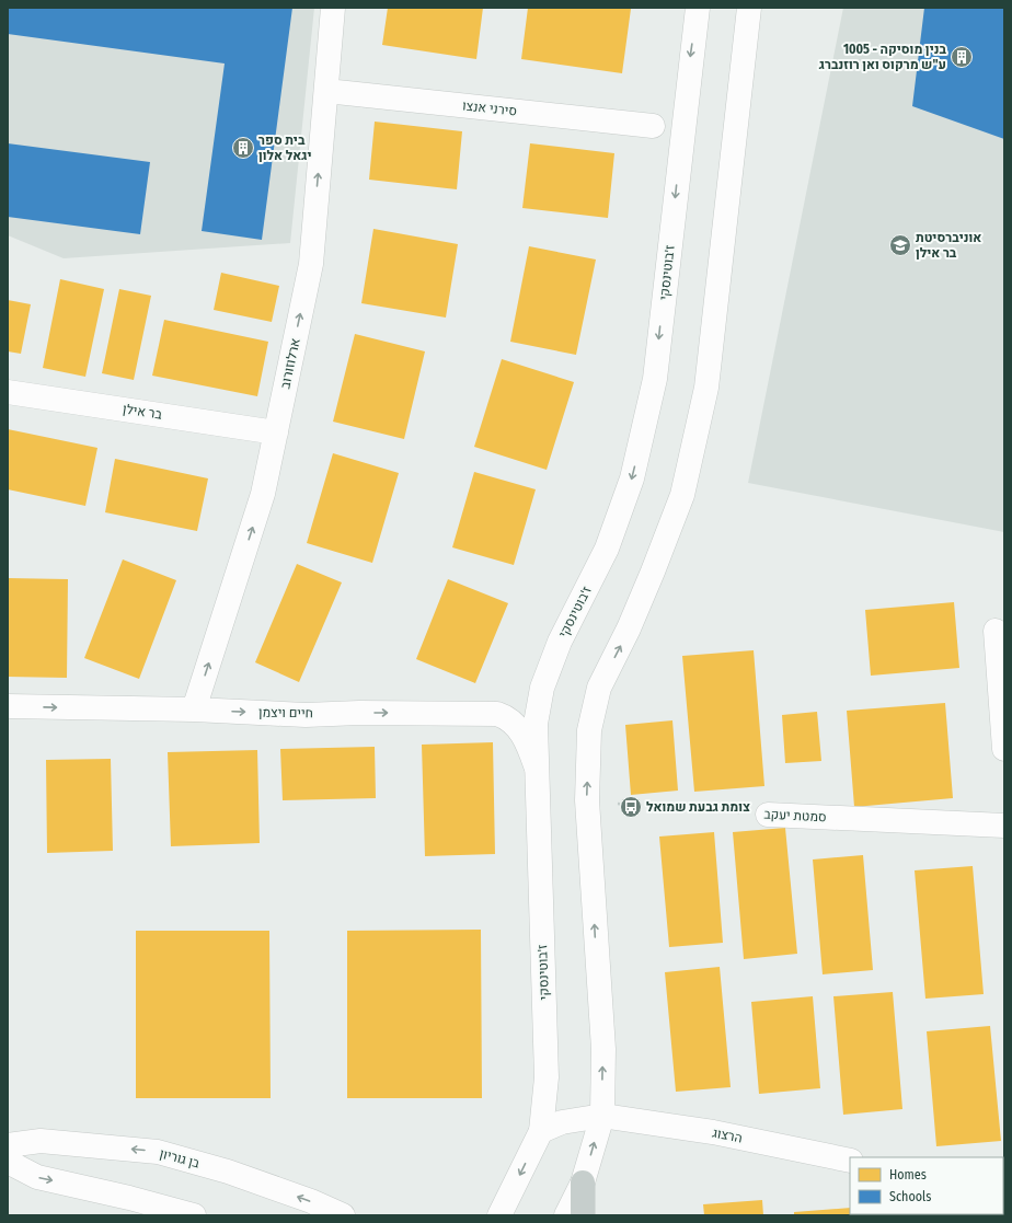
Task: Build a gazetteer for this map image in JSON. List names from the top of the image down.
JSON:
{
  "streets": {
    "street": [
      "סירני אנצו",
      "ז'בוטינסקי",
      "ארלוזורוב",
      "בר אילן",
      "חיים ויצמן",
      "סמטת יעקב",
      "הרצוג",
      "בן גוריון"
    ]
  },
  "crossings": [
    ["סירני אנצו", "ארלוזורוב"],
    ["ז'בוטינסקי", "חיים ויצמן"],
    ["ז'בוטינסקי", "הרצוג"],
    ["ארלוזורוב", "בר אילן"],
    ["ארלוזורוב", "חיים ויצמן"]
  ],
  "one_way": ["ארלוזורוב", "חיים ויצמן"],
  "places": {
    "building": ["1005 - בנין מוסיקה ע\"ש מרקוס ואן רוזנברג", "בית ספר יגאל אלון"],
    "school or university": ["אוניברסיטת בר אילן"],
    "bus stop": ["צומת גבעת שמואל"]
  },
  "legend": ["Homes", "Schools"]
}
